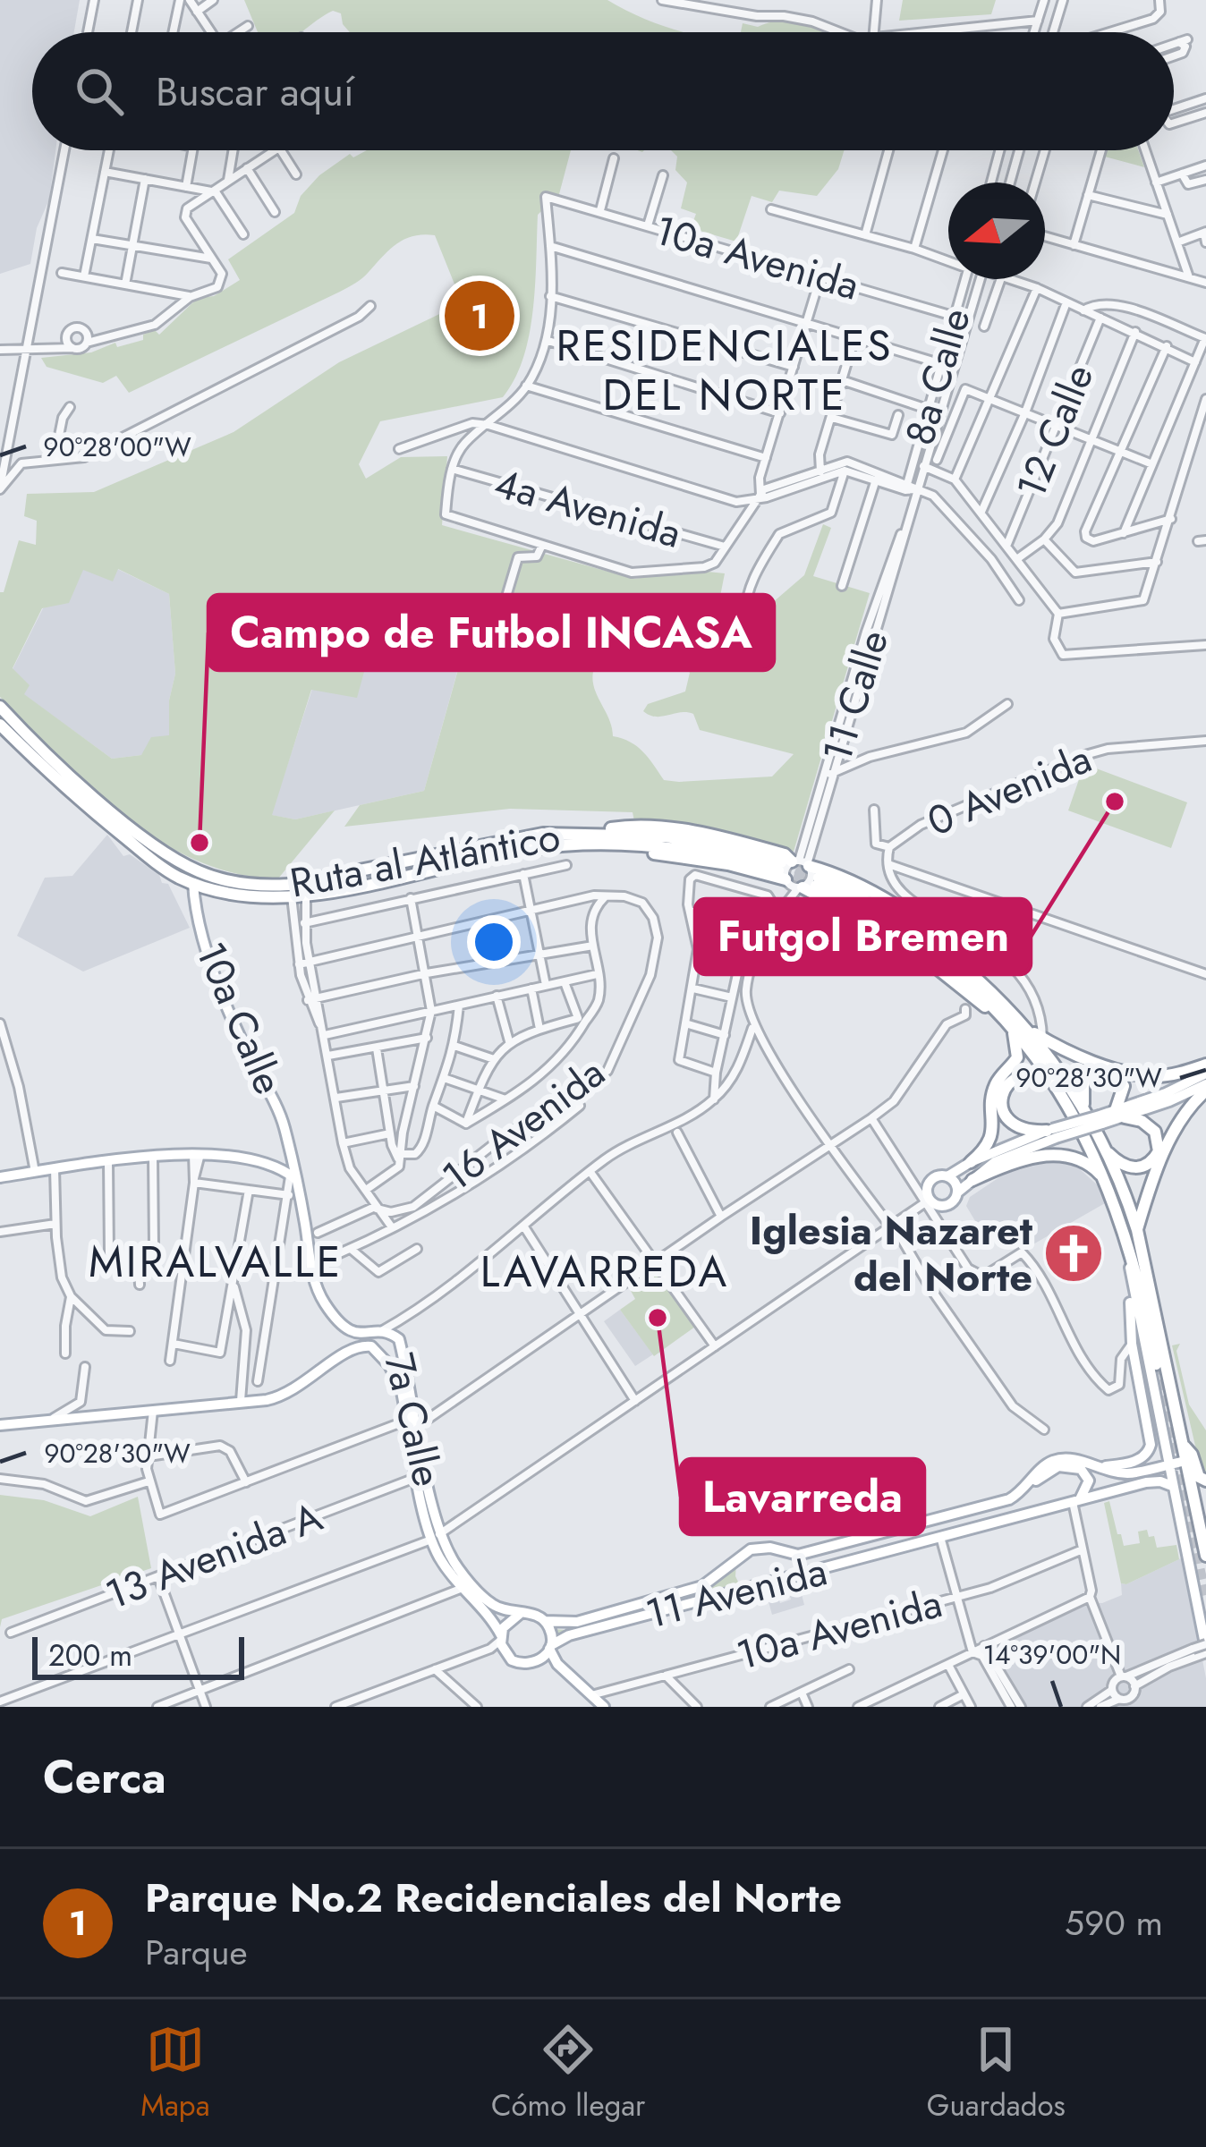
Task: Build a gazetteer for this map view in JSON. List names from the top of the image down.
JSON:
{
  "streets": {
    "highway": ["Ruta al Atlántico"],
    "main road": ["10a Calle", "7a Calle", "11 Avenida"],
    "street": [
      "10a Avenida",
      "8a Calle",
      "12 Calle",
      "4a Avenida",
      "11 Calle",
      "0 Avenida",
      "16 Avenida",
      "13 Avenida A"
    ]
  },
  "crossings": [
    ["10a Avenida", "8a Calle"],
    ["10a Avenida", "11 Calle"],
    ["Ruta al Atlántico", "10a Calle"],
    ["10a Calle", "7a Calle"],
    ["7a Calle", "13 Avenida A"],
    ["7a Calle", "11 Avenida"]
  ],
  "districts": ["RESIDENCIALES DEL NORTE", "MIRALVALLE", "LAVARREDA"],
  "places": {
    "other": ["Futgol Bremen", "Campo de Futbol INCASA", "Lavarreda"],
    "church": ["Iglesia Nazaret del Norte"]
  },
  "scale_bar": "200 m",
  "north": "left",
  "page": {
    "search": "Buscar aquí",
    "pins": "1",
    "scale": "200 m",
    "heading": "Cerca",
    "list": [
      {
        "mark": "1",
        "name": "Parque No.2 Recidenciales del Norte",
        "note": "Parque",
        "value": "590 m"
      }
    ],
    "nav": ["Mapa", "Cómo llegar", "Guardados"]
  },
  "coordinates": ["90°28'00\"W", "90°28'30\"W", "14°39'00\"N"]
}
